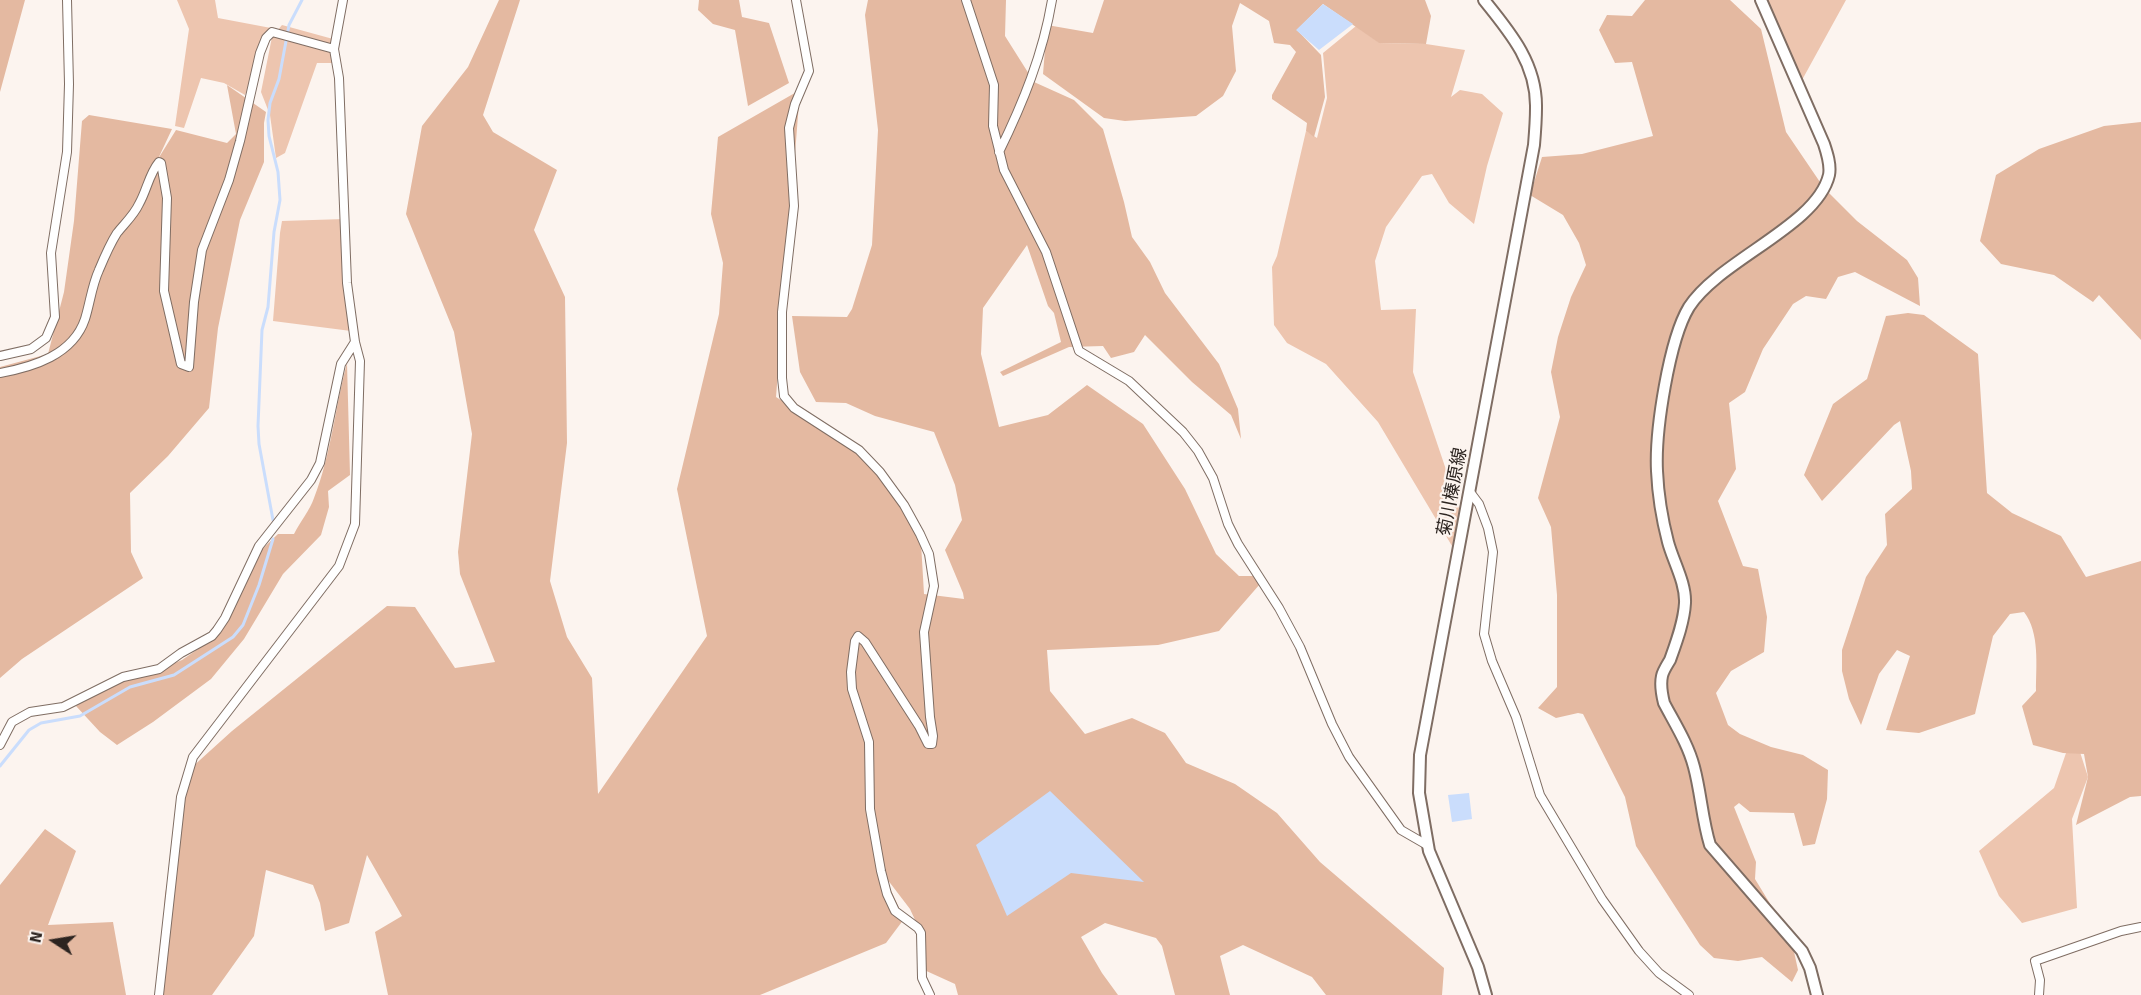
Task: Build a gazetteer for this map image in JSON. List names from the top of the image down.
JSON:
{
  "streets": {
    "street": ["菊川榛原線"]
  },
  "north": "left"
}
